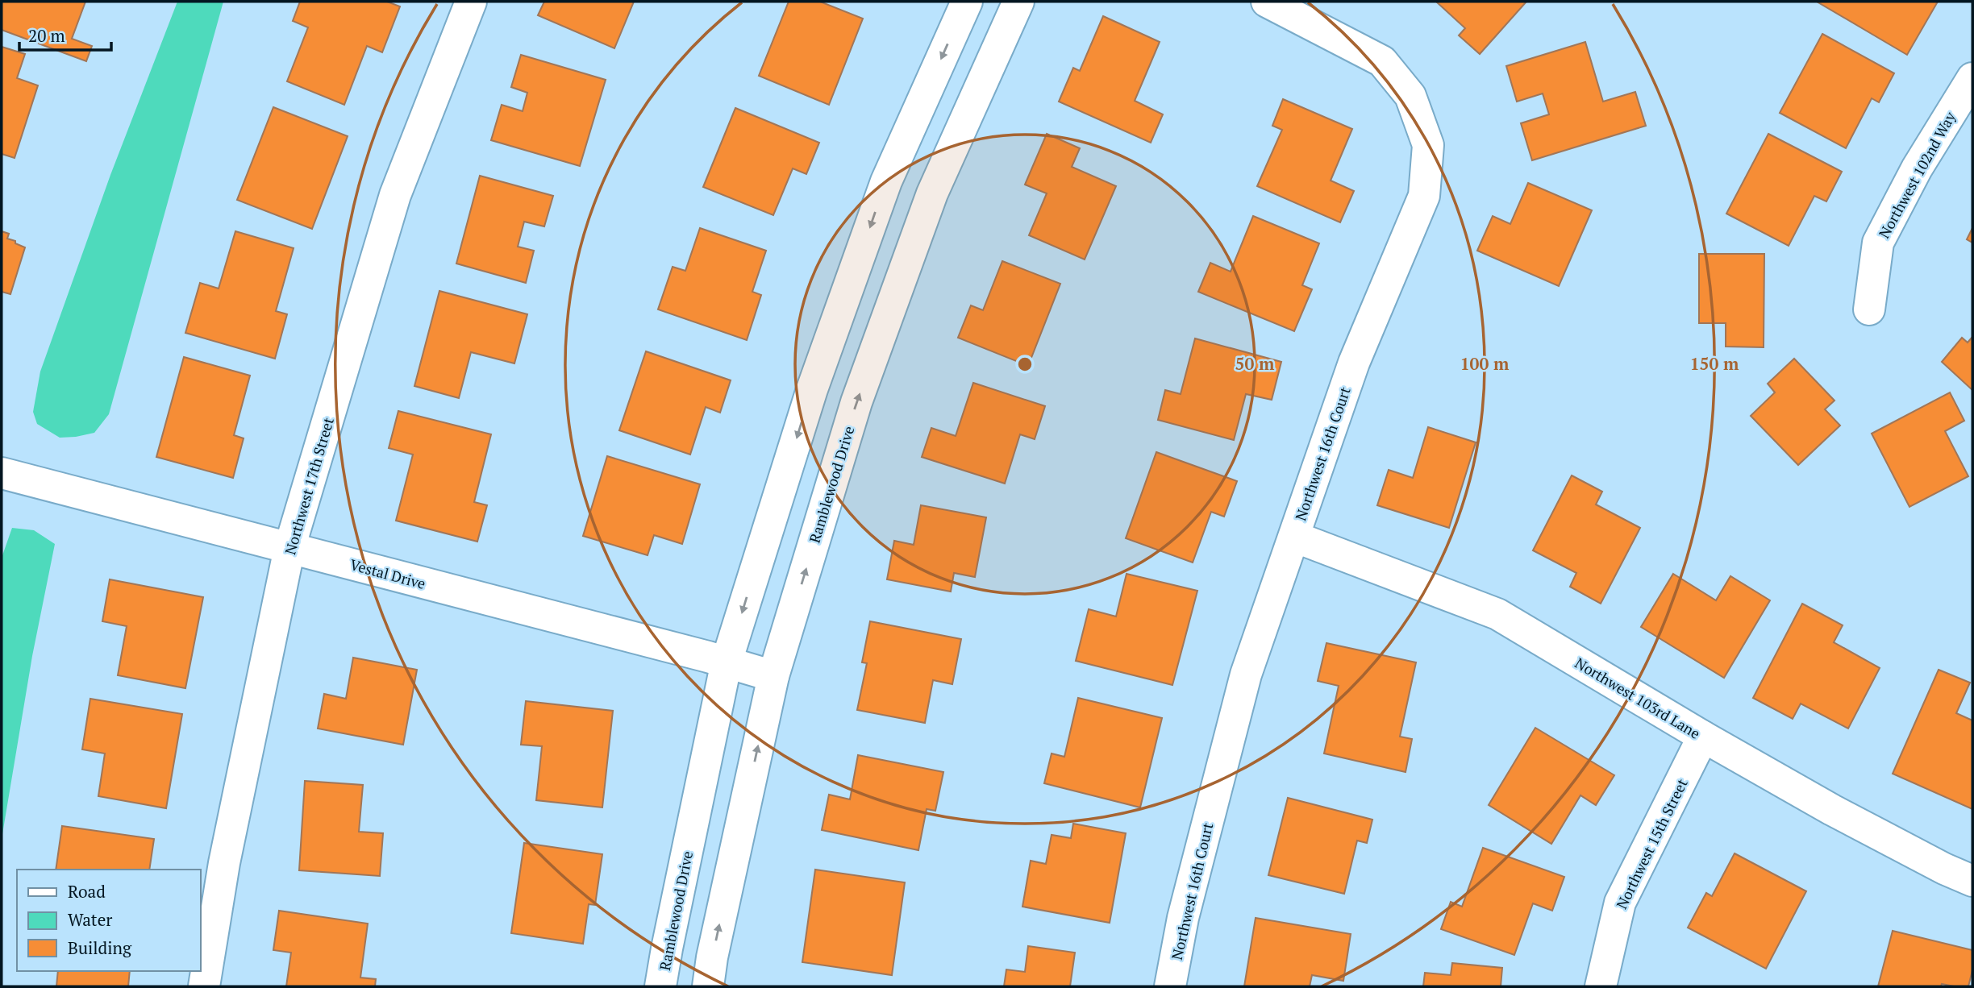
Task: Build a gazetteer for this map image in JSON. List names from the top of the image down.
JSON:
{
  "streets": {
    "street": [
      "Northwest 102nd Way",
      "Northwest 16th Court",
      "Ramblewood Drive",
      "Northwest 17th Street",
      "Vestal Drive",
      "Northwest 103rd Lane",
      "Northwest 15th Street"
    ]
  },
  "crossings": [
    ["Northwest 16th Court", "Northwest 103rd Lane"],
    ["Ramblewood Drive", "Vestal Drive"],
    ["Northwest 17th Street", "Vestal Drive"],
    ["Northwest 103rd Lane", "Northwest 15th Street"]
  ],
  "legend": ["Road", "Water", "Building"],
  "scale_bar": "20 m",
  "rings": ["50 m", "100 m", "150 m"]
}
